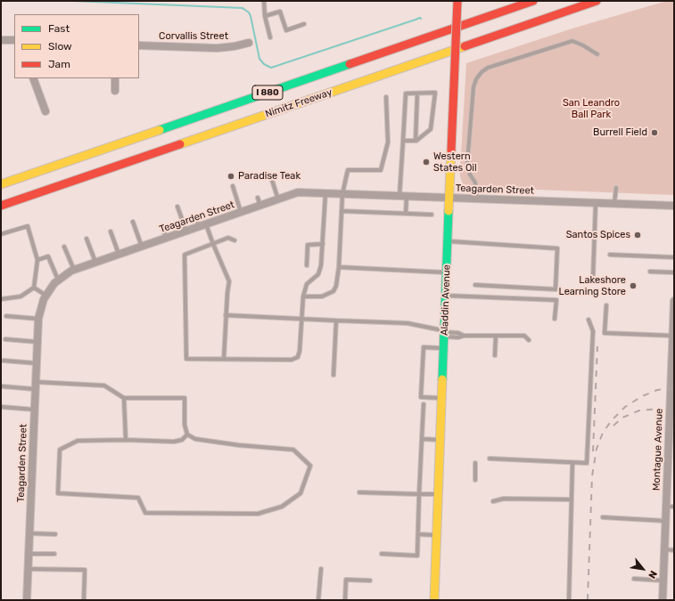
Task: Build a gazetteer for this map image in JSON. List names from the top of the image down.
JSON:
{
  "streets": {
    "main road": ["I 880", "Nimitz Freeway", "Aladdin Avenue"],
    "street": ["Corvallis Street", "Teagarden Street", "Montague Avenue"]
  },
  "crossings": [
    ["Teagarden Street", "Aladdin Avenue"]
  ],
  "parks": ["San Leandro Ball Park"],
  "places": [
    "Burrell Field",
    "Western States Oil",
    "Paradise Teak",
    "Santos Spices",
    "Lakeshore Learning Store"
  ],
  "legend": ["Fast", "Slow", "Jam"],
  "north": "bottom right"
}
